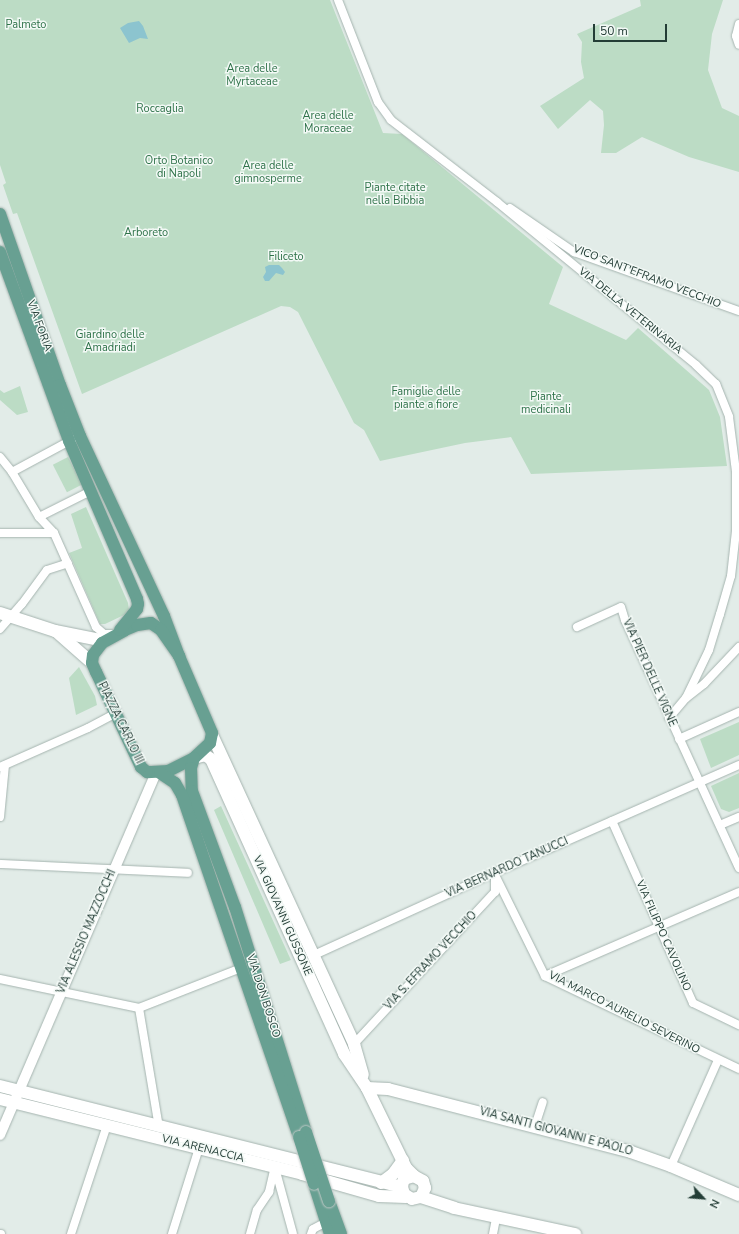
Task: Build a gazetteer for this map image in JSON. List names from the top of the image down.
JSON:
{
  "streets": {
    "main road": [
      "VIA FORIA",
      "PIAZZA CARLO III",
      "VIA GIOVANNI GUSSONE",
      "VIA DON BOSCO",
      "VIA SANTI GIOVANNI E PAOLO",
      "VIA ARENACCIA"
    ],
    "street": [
      "VICO SANT'EFRAMO VECCHIO",
      "VIA DELLA VETERINARIA",
      "VIA PIER DELLE VIGNE",
      "VIA BERNARDO TANUCCI",
      "VIA ALESSIO MAZZOCCHI",
      "VIA FILIPPO CAVOLINO",
      "VIA S. EFRAMO VECCHIO",
      "VIA MARCO AURELIO SEVERINO"
    ]
  },
  "crossings": [
    ["VICO SANT'EFRAMO VECCHIO", "VIA DELLA VETERINARIA"],
    ["VIA PIER DELLE VIGNE", "VIA BERNARDO TANUCCI"],
    ["PIAZZA CARLO III", "VIA ALESSIO MAZZOCCHI"],
    ["PIAZZA CARLO III", "VIA DON BOSCO"],
    ["VIA BERNARDO TANUCCI", "VIA GIOVANNI GUSSONE"],
    ["VIA BERNARDO TANUCCI", "VIA FILIPPO CAVOLINO"],
    ["VIA BERNARDO TANUCCI", "VIA S. EFRAMO VECCHIO"],
    ["VIA BERNARDO TANUCCI", "VIA MARCO AURELIO SEVERINO"],
    ["VIA GIOVANNI GUSSONE", "VIA S. EFRAMO VECCHIO"],
    ["VIA GIOVANNI GUSSONE", "VIA DON BOSCO"],
    ["VIA GIOVANNI GUSSONE", "VIA SANTI GIOVANNI E PAOLO"],
    ["VIA ALESSIO MAZZOCCHI", "VIA DON BOSCO"],
    ["VIA ALESSIO MAZZOCCHI", "VIA ARENACCIA"],
    ["VIA S. EFRAMO VECCHIO", "VIA MARCO AURELIO SEVERINO"]
  ],
  "parks": [
    "Palmeto",
    "Area delle Myrtaceae",
    "Roccaglia",
    "Area delle Moraceae",
    "Orto Botanico di Napoli",
    "Area delle gimnosperme",
    "Piante citate nella Bibbia",
    "Arboreto",
    "Filiceto",
    "Giardino delle Amadriadi",
    "Famiglie delle piante a fiore",
    "Piante medicinali"
  ],
  "scale_bar": "50 m",
  "north": "bottom right"
}
